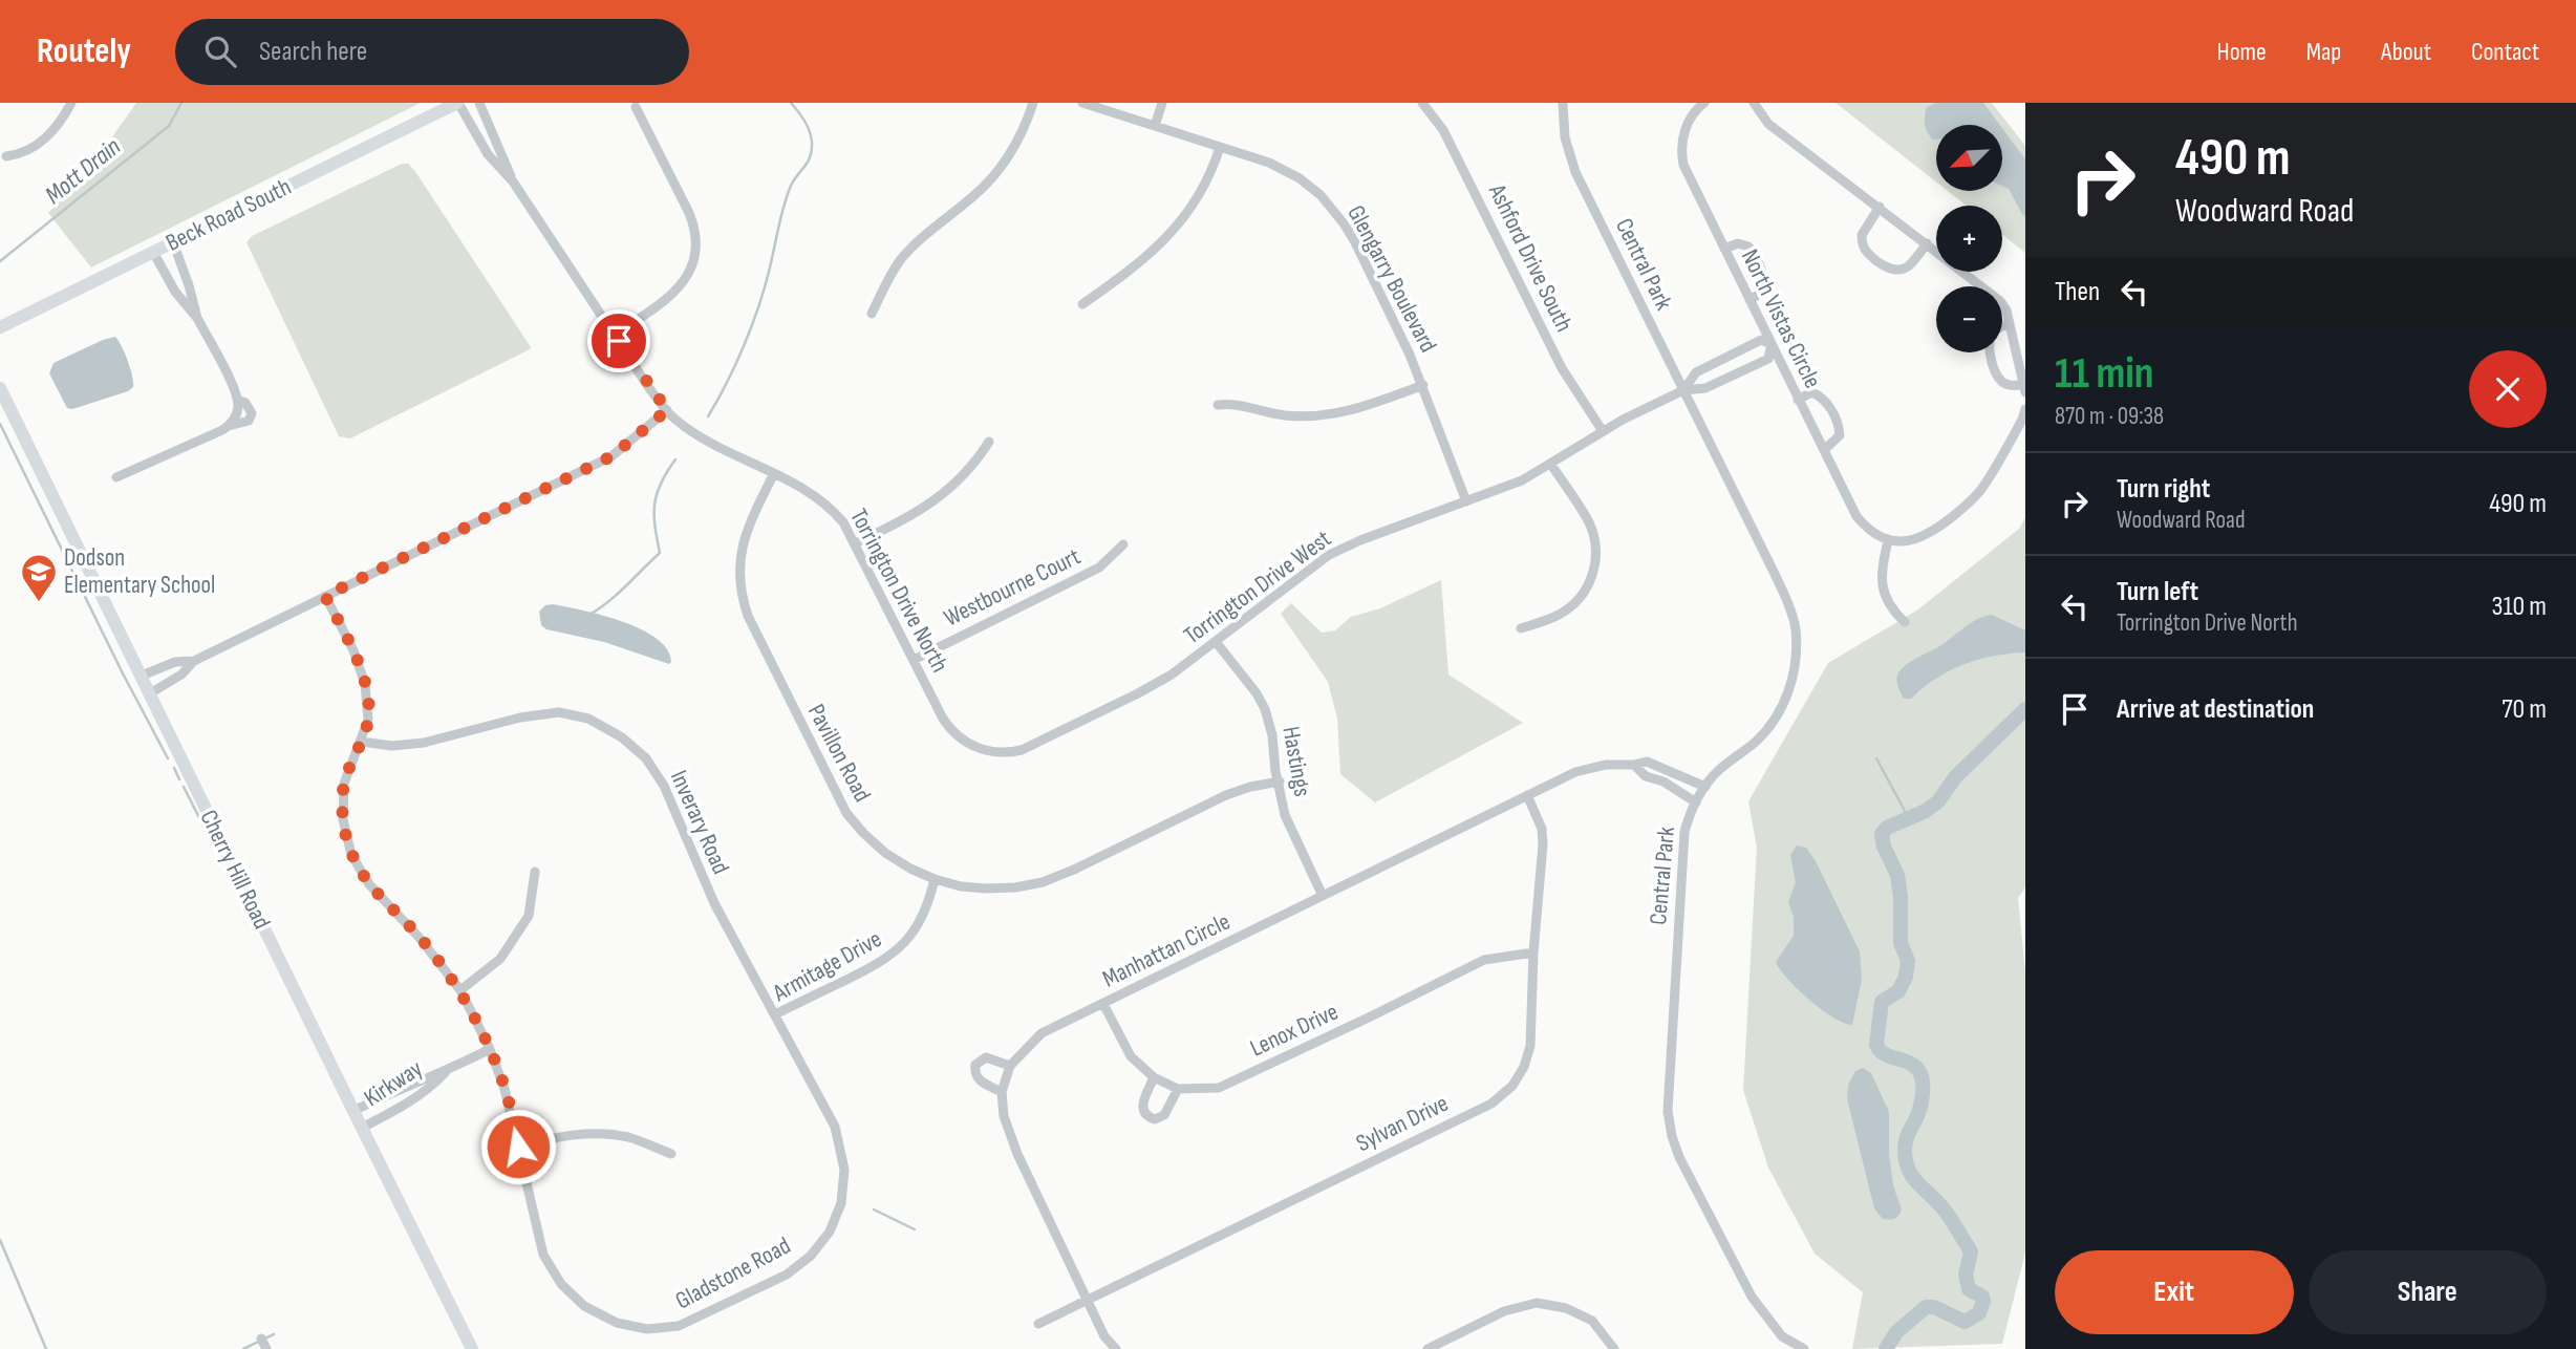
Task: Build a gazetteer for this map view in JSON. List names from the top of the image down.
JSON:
{
  "streets": {
    "main road": ["Beck Road South", "Cherry Hill Road"],
    "street": [
      "Ashford Drive South",
      "Central Park",
      "Glengarry Boulevard",
      "North Vistas Circle",
      "Westbourne Court",
      "Torrington Drive West",
      "Torrington Drive North",
      "Pavillon Road",
      "Hastings",
      "Inverary Road",
      "Manhattan Circle",
      "Armitage Drive",
      "Lenox Drive",
      "Kirkway",
      "Sylvan Drive",
      "Gladstone Road"
    ]
  },
  "crossings": [
    ["Beck Road South", "Torrington Drive North"],
    ["Ashford Drive South", "Torrington Drive West"],
    ["Central Park", "Torrington Drive West"],
    ["Central Park", "Manhattan Circle"],
    ["Glengarry Boulevard", "Torrington Drive West"],
    ["Westbourne Court", "Torrington Drive North"],
    ["Torrington Drive West", "Torrington Drive North"],
    ["Torrington Drive West", "Hastings"],
    ["Torrington Drive North", "Pavillon Road"],
    ["Pavillon Road", "Hastings"],
    ["Pavillon Road", "Armitage Drive"],
    ["Hastings", "Manhattan Circle"],
    ["Inverary Road", "Armitage Drive"],
    ["Inverary Road", "Gladstone Road"],
    ["Cherry Hill Road", "Kirkway"],
    ["Manhattan Circle", "Lenox Drive"],
    ["Manhattan Circle", "Sylvan Drive"],
    ["Armitage Drive", "Gladstone Road"],
    ["Lenox Drive", "Sylvan Drive"],
    ["Kirkway", "Gladstone Road"]
  ],
  "water": ["Mott Drain"],
  "places": {
    "school or university": ["Dodson Elementary School"]
  },
  "north": "bottom left",
  "page": {
    "header": "Routely",
    "search": "Search here",
    "nav": [
      "Home",
      "Map",
      "About",
      "Contact"
    ],
    "turn": ["490 m", "Woodward Road"],
    "map_buttons": ["+", "−"],
    "then": "Then",
    "heading": ["11 min", "870 m · 09:38"],
    "list": [
      {
        "name": "Turn right",
        "note": "Woodward Road",
        "value": "490 m"
      },
      {
        "name": "Turn left",
        "note": "Torrington Drive North",
        "value": "310 m"
      },
      {
        "name": "Arrive at destination",
        "value": "70 m"
      }
    ],
    "buttons": ["Exit", "Share"]
  }
}
